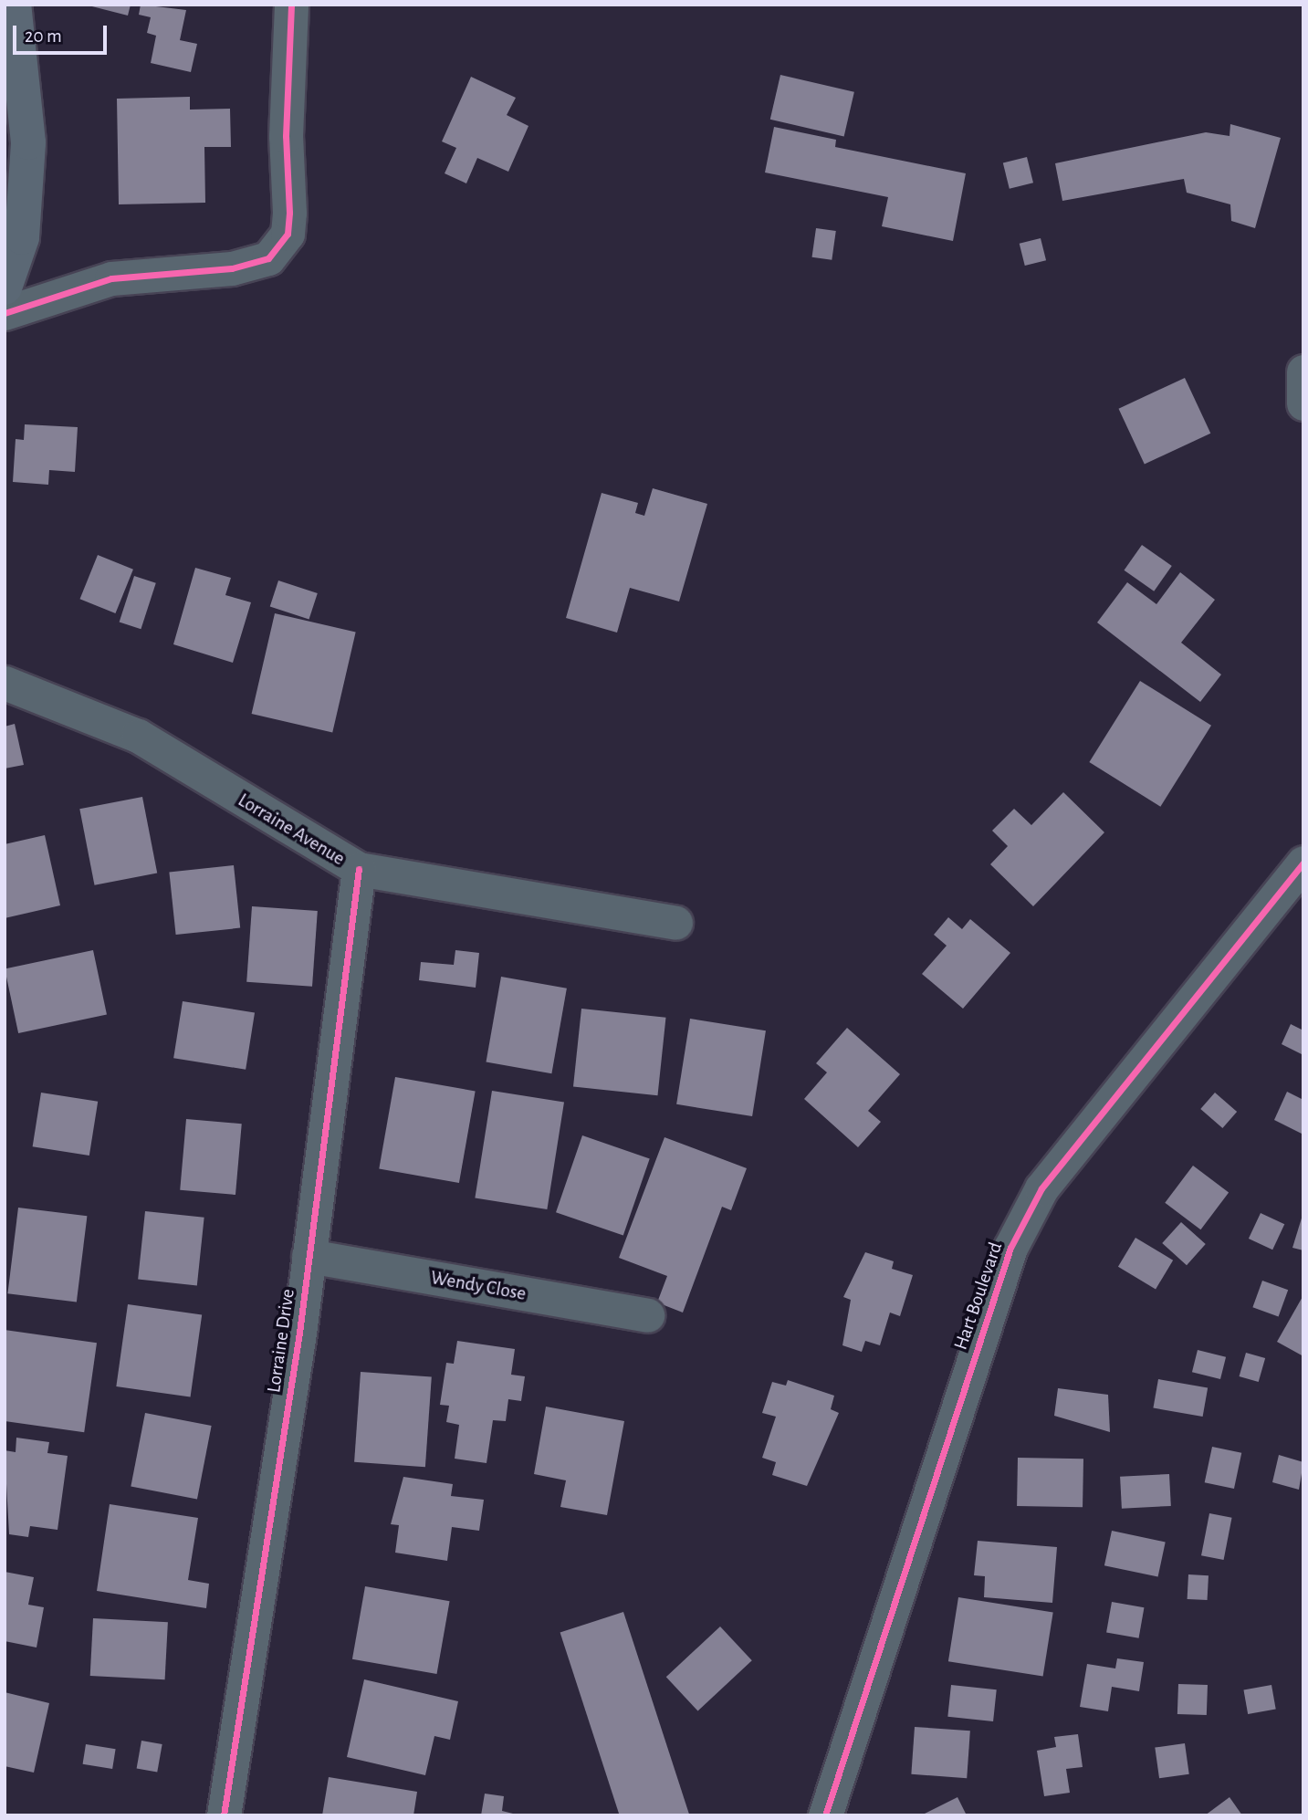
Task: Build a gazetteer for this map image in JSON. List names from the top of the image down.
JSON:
{
  "streets": {
    "street": [
      "Lorraine Avenue",
      "Wendy Close",
      "Hart Boulevard",
      "Lorraine Drive"
    ]
  },
  "crossings": [
    ["Lorraine Avenue", "Lorraine Drive"],
    ["Wendy Close", "Lorraine Drive"]
  ],
  "scale_bar": "20 m"
}
